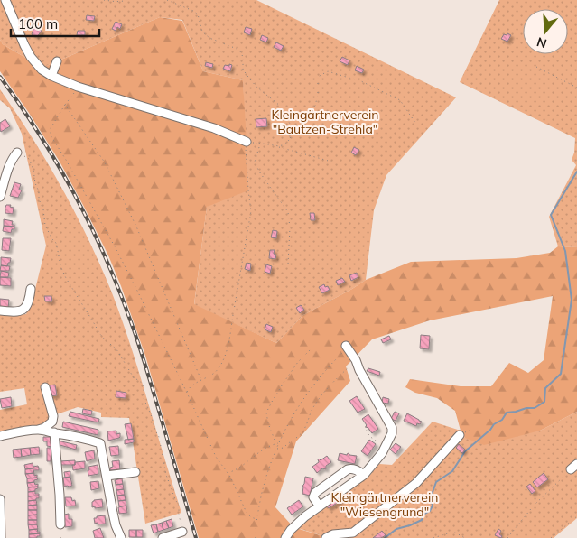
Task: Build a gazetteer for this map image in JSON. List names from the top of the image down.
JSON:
{
  "parks": ["Kleingärtnerverein \"Bautzen-Strehla\"", "Kleingärtnerverein \"Wiesengrund\""],
  "scale_bar": "100 m",
  "north": "bottom"
}
